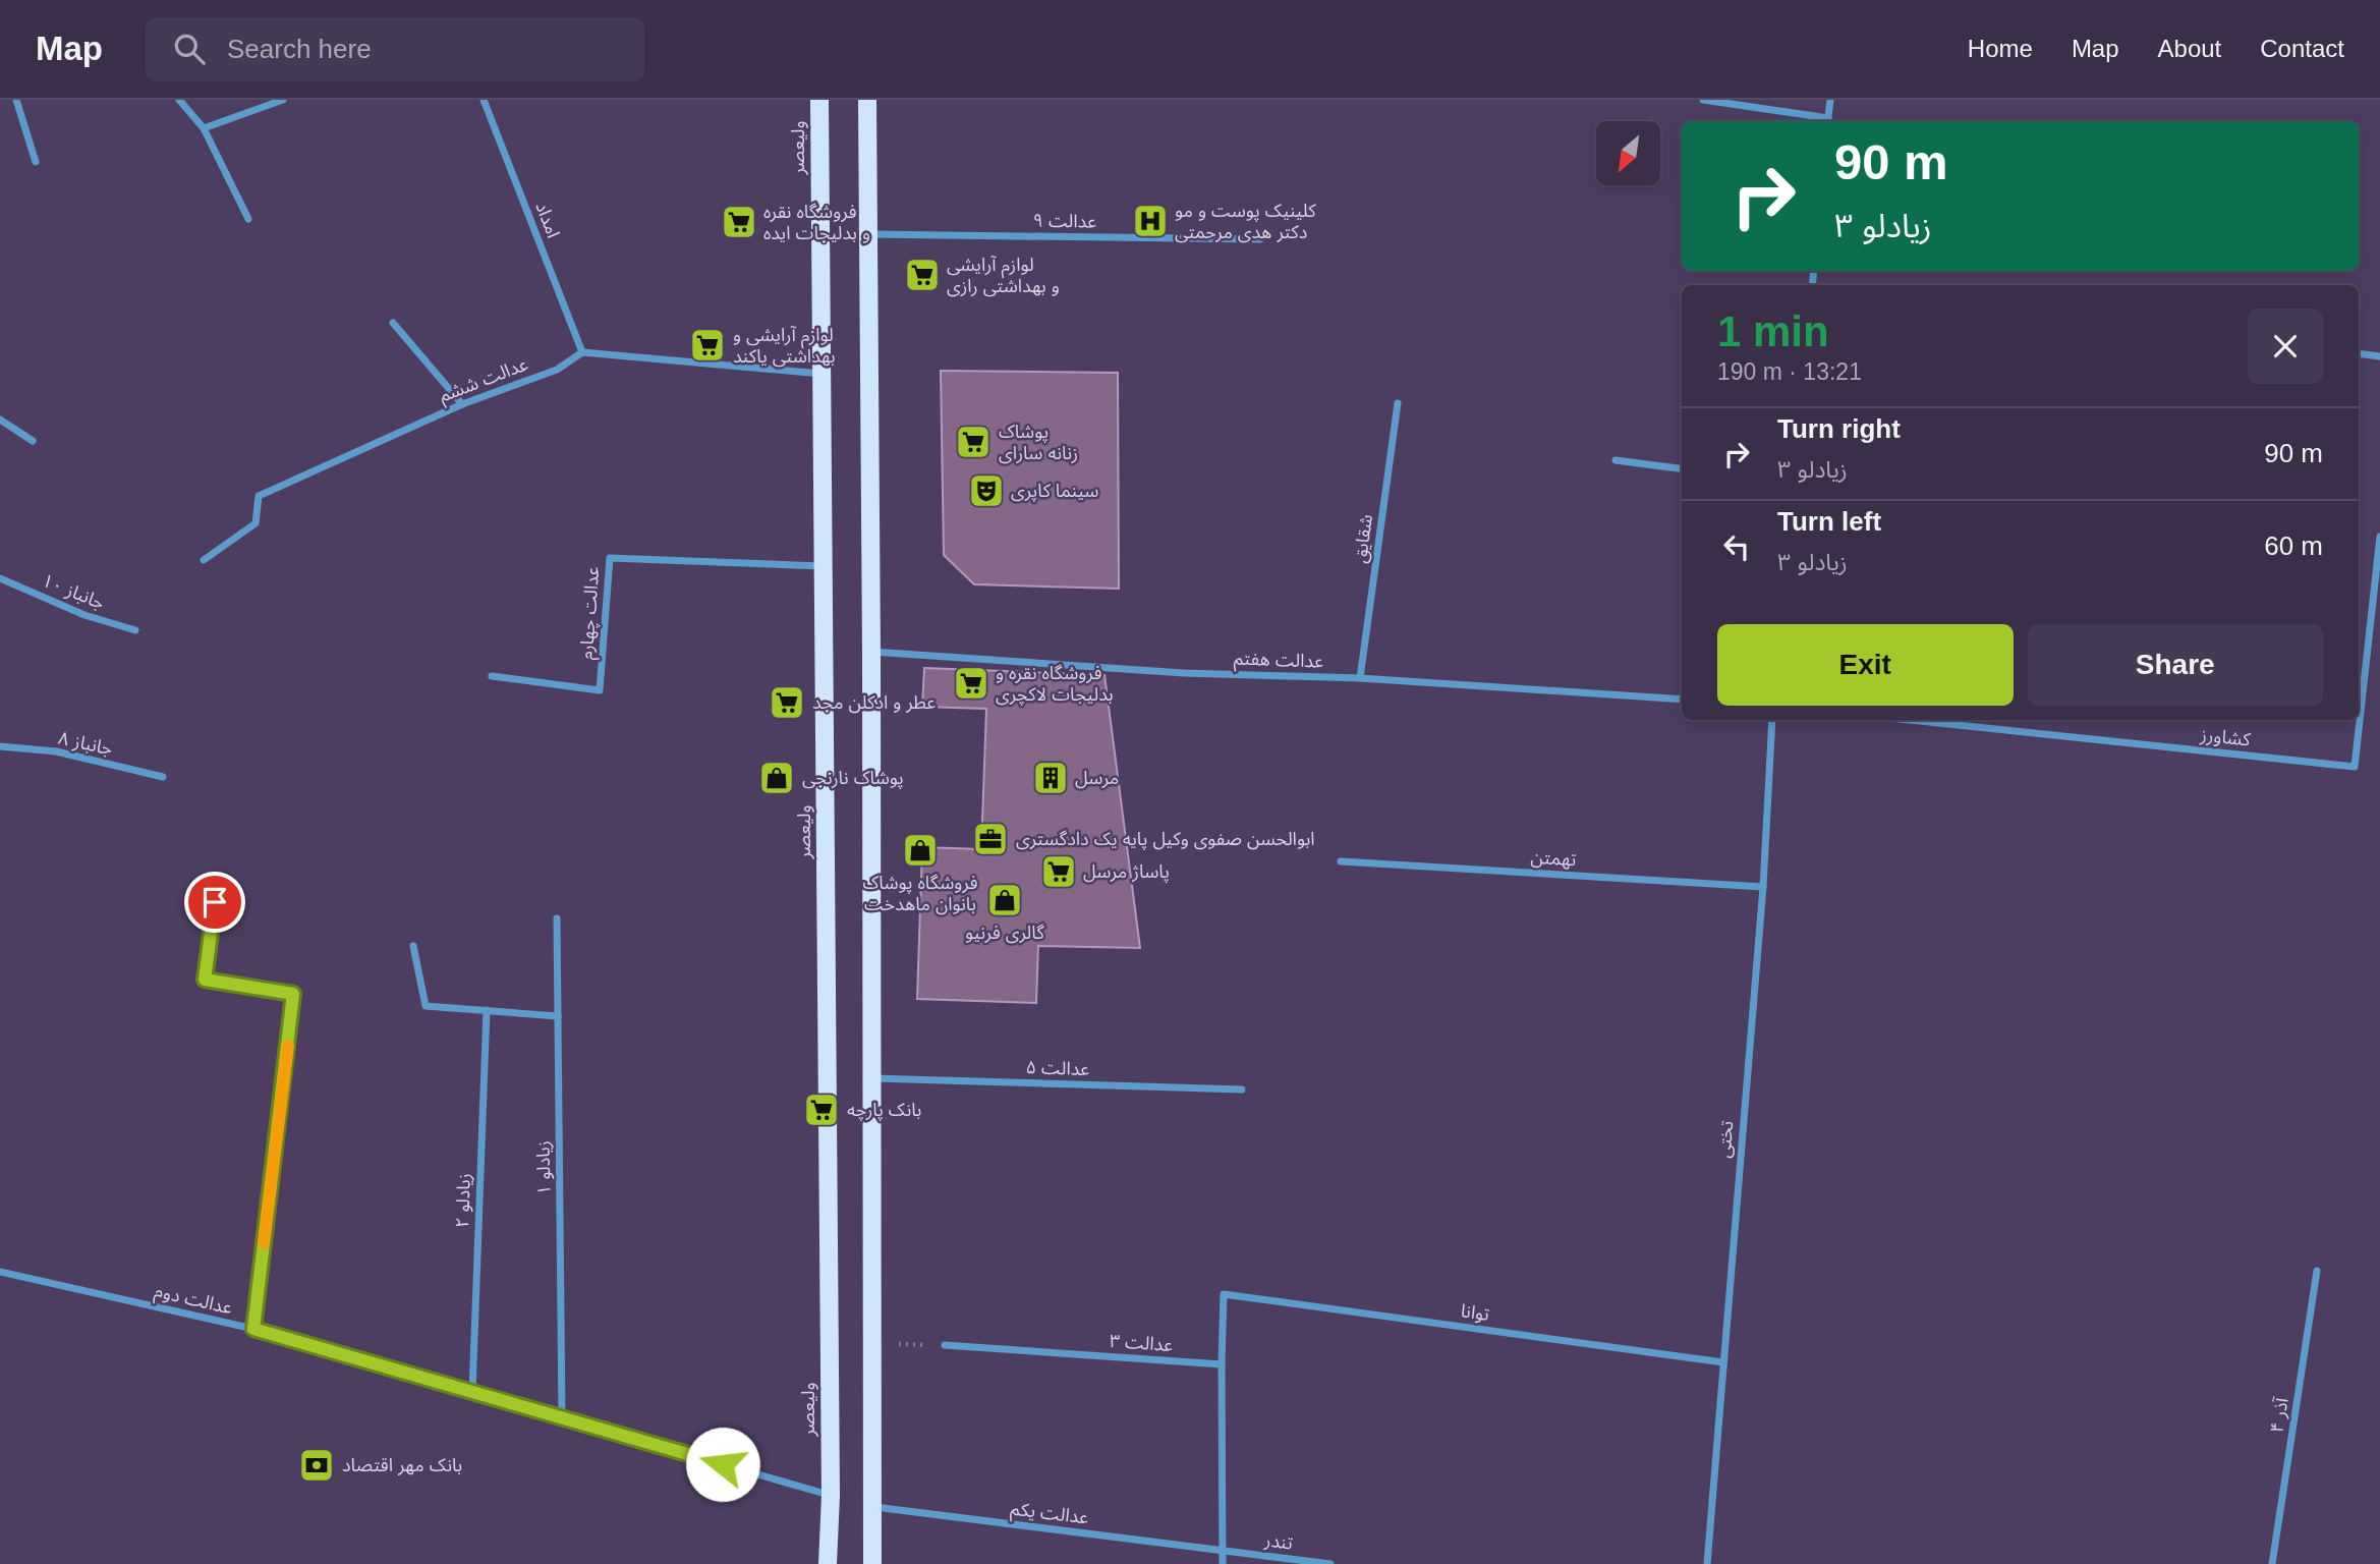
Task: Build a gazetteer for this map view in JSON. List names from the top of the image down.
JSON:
{
  "streets": {
    "main road": ["ولیعصر"],
    "street": [
      "امداد",
      "عدالت ۹",
      "عدالت ششم",
      "شقایق",
      "۱۰ جانباز",
      "عدالت چهارم",
      "عدالت هفتم",
      "کشاورز",
      "جانباز ۸",
      "تهمتن",
      "عدالت ۵",
      "تختی",
      "زیادلو ۱",
      "زیادلو ۲",
      "عدالت دوم",
      "توانا",
      "عدالت ۳",
      "آذر ۴",
      "عدالت یکم",
      "تندر"
    ]
  },
  "crossings": [
    ["ولیعصر", "عدالت چهارم"],
    ["ولیعصر", "عدالت دوم"],
    ["امداد", "عدالت ششم"],
    ["شقایق", "عدالت هفتم"],
    ["تهمتن", "تختی"],
    ["تختی", "توانا"],
    ["زیادلو ۱", "عدالت دوم"],
    ["زیادلو ۲", "عدالت دوم"],
    ["توانا", "عدالت ۳"],
    ["عدالت یکم", "تندر"]
  ],
  "places": {
    "hospital": ["کلینیک پوست و مو دکتر هدی مرحمتی"],
    "supermarket": [
      "فروشگاه نقره و بدلیجات ایده",
      "لوازم آرایشی و بهداشتی رازی",
      "لوازم آرایشی و بهداشتی یاکند",
      "پوشاک زنانه سارای",
      "فروشگاه نقره و بدلیجات لاکچری",
      "عطر و ادکلن مجد",
      "پاساژ مرسل",
      "بانک پارچه"
    ],
    "theatre": ["سینما کاپری"],
    "shop": ["پوشاک نارنجی", "فروشگاه پوشاک بانوان ماهدخت", "گالری فرنیو"],
    "building": ["مرسل"],
    "office": ["ابوالحسن صفوی وکیل پایه یک دادگستری"],
    "bank": ["بانک مهر اقتصاد"]
  },
  "north": "bottom left",
  "page": {
    "header": "Map",
    "search": "Search here",
    "nav": [
      "Home",
      "Map",
      "About",
      "Contact"
    ],
    "turn": ["90 m", "زیادلو ۳"],
    "heading": ["1 min", "190 m · 13:21"],
    "list": [
      {
        "name": "Turn right",
        "note": "زیادلو ۳",
        "value": "90 m"
      },
      {
        "name": "Turn left",
        "note": "زیادلو ۳",
        "value": "60 m"
      }
    ],
    "buttons": ["Exit", "Share"]
  }
}
